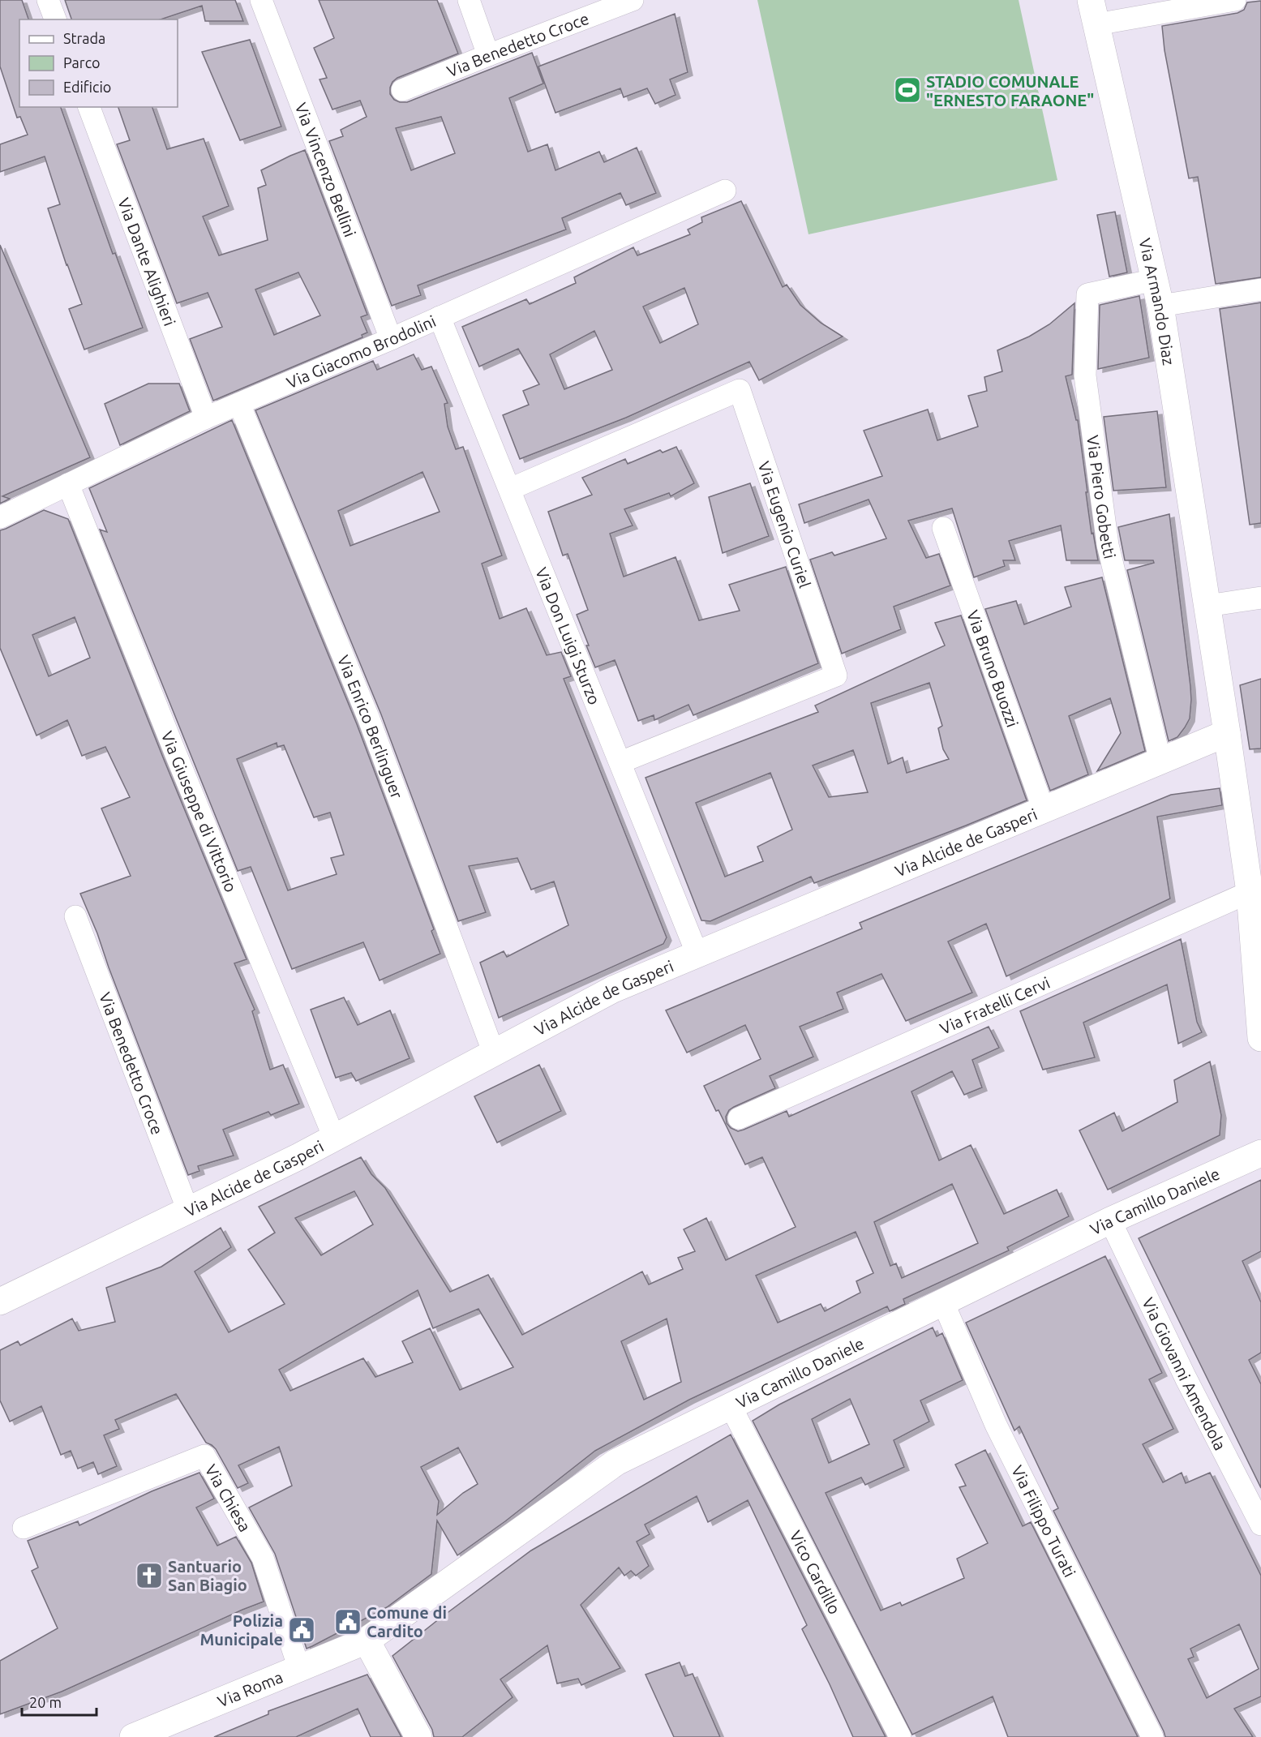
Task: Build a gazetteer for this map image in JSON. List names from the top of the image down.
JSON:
{
  "streets": {
    "street": [
      "Via Benedetto Croce",
      "Via Vincenzo Bellini",
      "Via Dante Alighieri",
      "Via Armando Diaz",
      "Via Giacomo Brodolini",
      "Via Piero Gobetti",
      "Via Eugenio Curiel",
      "Via Don Luigi Sturzo",
      "Via Bruno Buozzi",
      "Via Enrico Berlinguer",
      "Via Giuseppe di Vittorio",
      "Via Alcide de Gasperi",
      "Via Fratelli Cervi",
      "Via Camillo Daniele",
      "Via Giovanni Amendola",
      "Via Chiesa",
      "Via Filippo Turati",
      "Vico Cardillo",
      "Via Roma"
    ]
  },
  "crossings": [
    ["Via Benedetto Croce", "Via Alcide de Gasperi"],
    ["Via Vincenzo Bellini", "Via Giacomo Brodolini"],
    ["Via Dante Alighieri", "Via Giacomo Brodolini"],
    ["Via Armando Diaz", "Via Piero Gobetti"],
    ["Via Armando Diaz", "Via Alcide de Gasperi"],
    ["Via Armando Diaz", "Via Fratelli Cervi"],
    ["Via Giacomo Brodolini", "Via Don Luigi Sturzo"],
    ["Via Giacomo Brodolini", "Via Enrico Berlinguer"],
    ["Via Giacomo Brodolini", "Via Giuseppe di Vittorio"],
    ["Via Piero Gobetti", "Via Alcide de Gasperi"],
    ["Via Eugenio Curiel", "Via Don Luigi Sturzo"],
    ["Via Don Luigi Sturzo", "Via Alcide de Gasperi"],
    ["Via Bruno Buozzi", "Via Alcide de Gasperi"],
    ["Via Enrico Berlinguer", "Via Alcide de Gasperi"],
    ["Via Giuseppe di Vittorio", "Via Alcide de Gasperi"],
    ["Via Camillo Daniele", "Via Giovanni Amendola"],
    ["Via Camillo Daniele", "Via Filippo Turati"],
    ["Via Camillo Daniele", "Vico Cardillo"],
    ["Via Camillo Daniele", "Via Roma"],
    ["Via Chiesa", "Via Roma"]
  ],
  "places": {
    "sports": ["STADIO COMUNALE \"ERNESTO FARAONE\""],
    "church": ["Santuario San Biagio"],
    "public building": ["Comune di Cardito", "Polizia Municipale"]
  },
  "legend": ["Strada", "Parco", "Edificio"],
  "scale_bar": "20 m"
}
